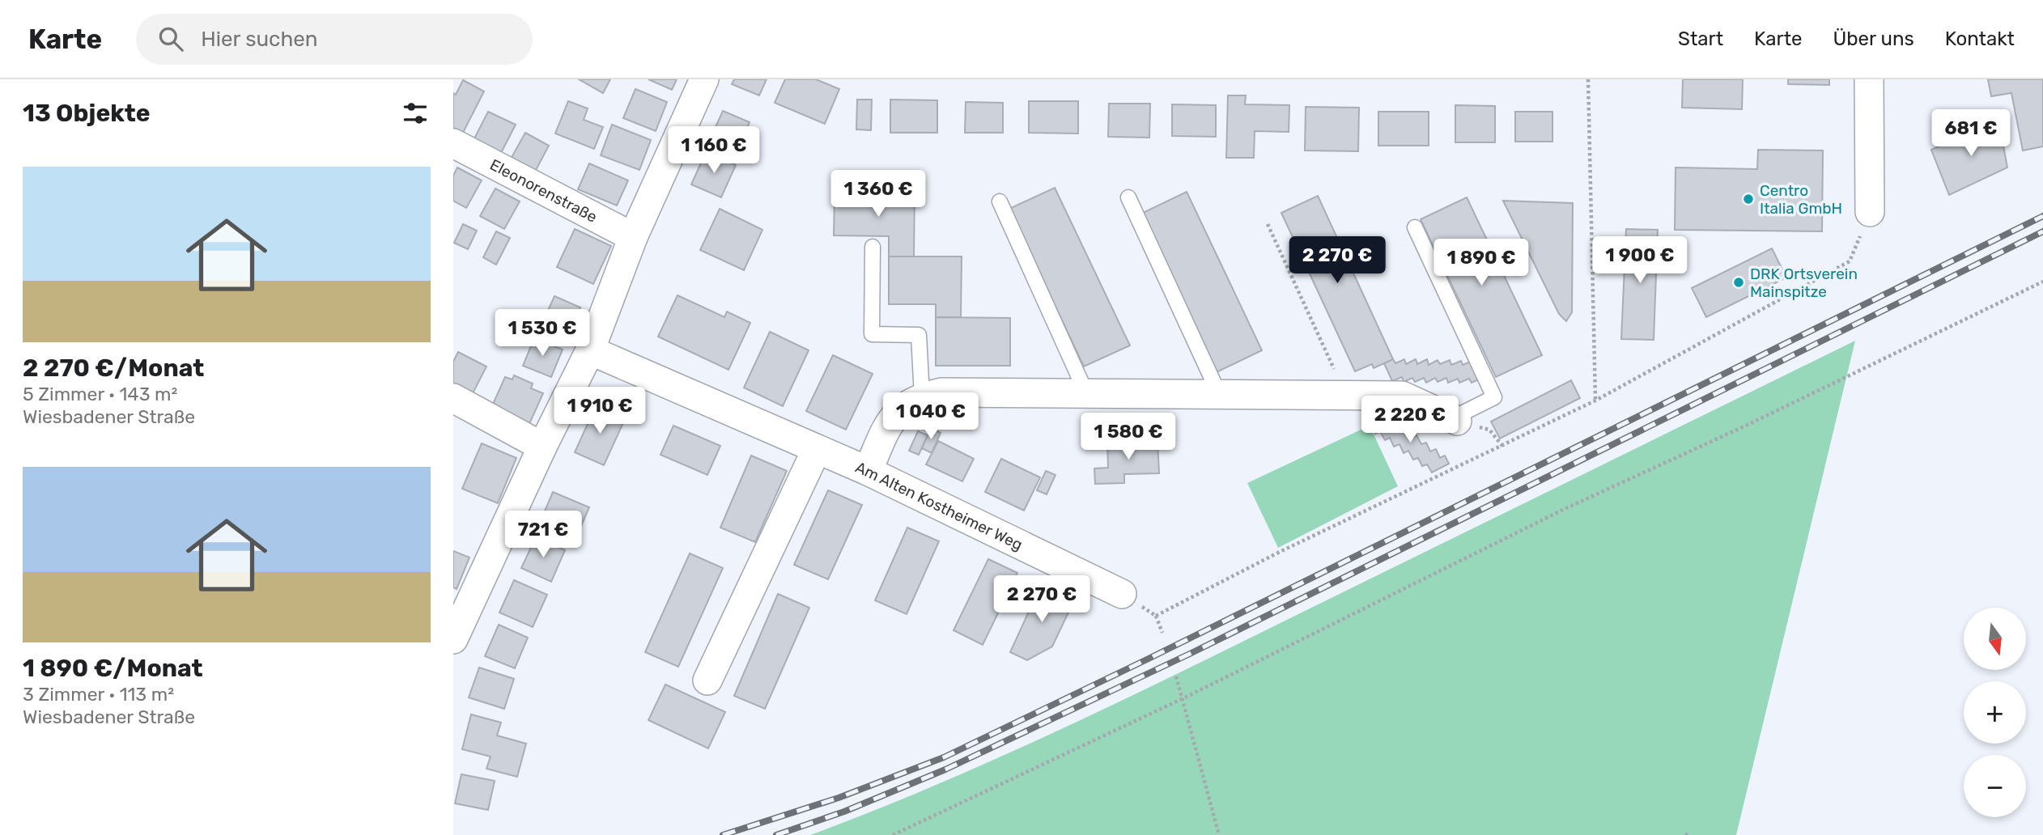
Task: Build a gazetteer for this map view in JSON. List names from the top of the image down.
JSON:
{
  "streets": {
    "street": ["Eleonorenstraße", "Am Alten Kostheimer Weg"]
  },
  "places": ["Centro Italia GmbH", "DRK Ortsverein Mainspitze"],
  "north": "bottom",
  "page": {
    "header": "Karte",
    "search": "Hier suchen",
    "nav": [
      "Start",
      "Karte",
      "Über uns",
      "Kontakt"
    ],
    "heading": "13 Objekte",
    "price": [
      "681 €",
      "1 160 €",
      "1 360 €",
      "2 270 €",
      "1 900 €",
      "1 890 €",
      "1 530 €",
      "1 910 €",
      "1 040 €",
      "2 220 €",
      "1 580 €",
      "721 €",
      "2 270 €"
    ],
    "list": [
      {
        "name": "2 270 €/Monat",
        "note": "5 Zimmer · 143 m² · Wiesbadener Straße"
      },
      {
        "name": "1 890 €/Monat",
        "note": "3 Zimmer · 113 m² · Wiesbadener Straße"
      }
    ],
    "map_buttons": ["+", "−"]
  }
}
